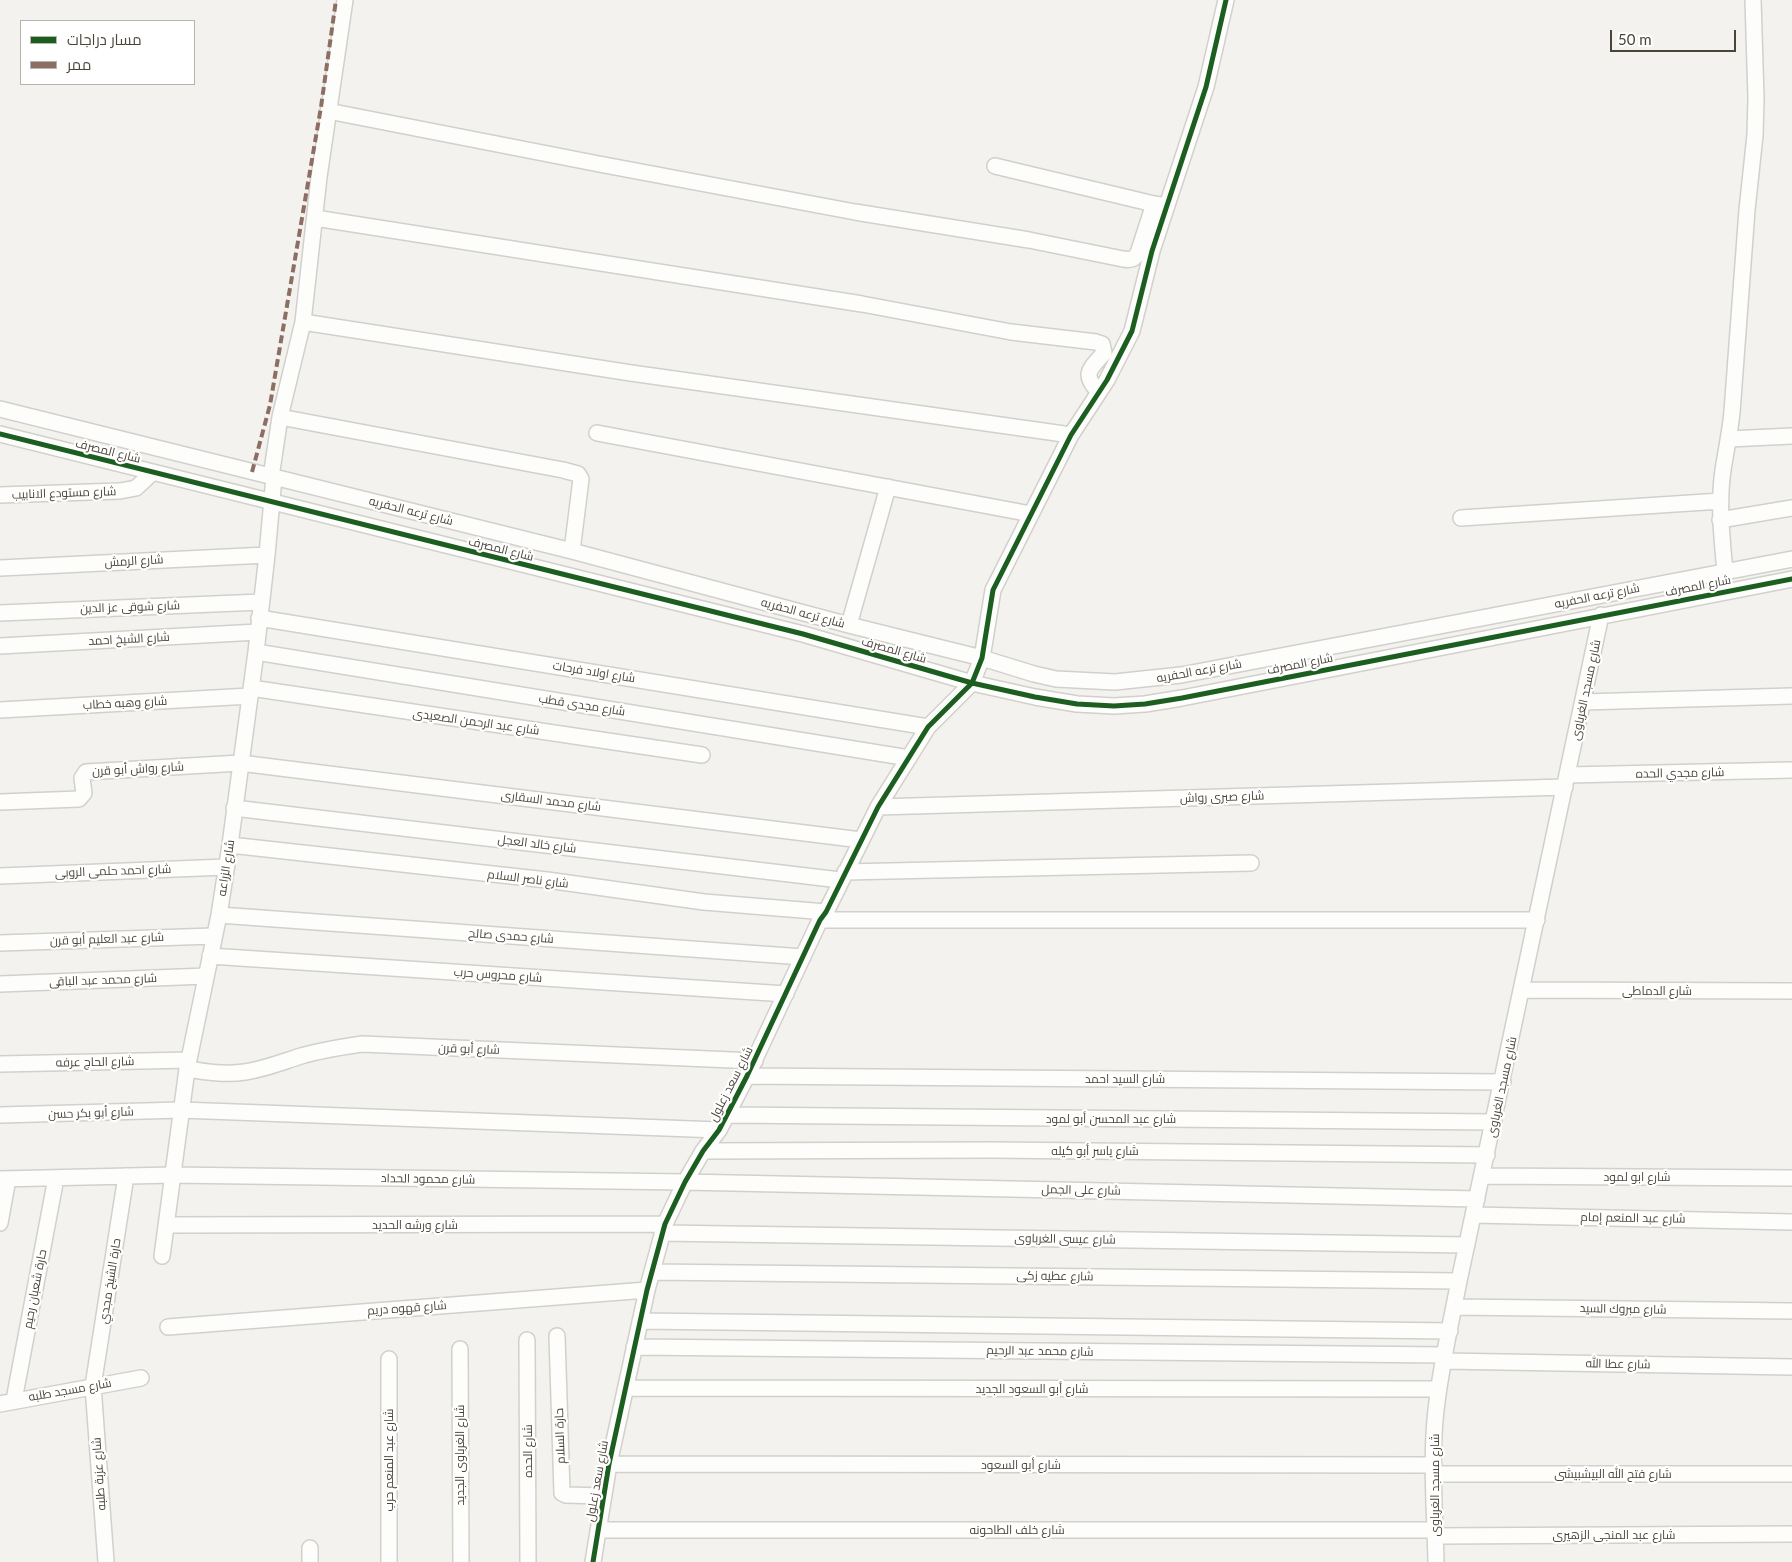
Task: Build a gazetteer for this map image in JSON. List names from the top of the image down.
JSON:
{
  "streets": {
    "street": [
      "شارع المصرف",
      "شارع مستودع الانابيب",
      "شارع ترعه الحفريه",
      "شارع الرمش",
      "شارع شوقى عز الدين",
      "شارع الشيخ احمد",
      "شارع اولاد فرحات",
      "شارع مسجد الغرباوى",
      "شارع وهبه خطاب",
      "شارع مجدى قطب",
      "شارع عبد الرحمن الصعيدى",
      "شارع رواش أبو قرن",
      "شارع مجدي الحده",
      "شارع صبرى رواش",
      "شارع محمد السقارى",
      "شارع خالد العجل",
      "شارع الزراعه",
      "شارع احمد حلمى الروبى",
      "شارع ناصر السلام",
      "شارع حمدى صالح",
      "شارع عبد العليم أبو قرن",
      "شارع محروس حرب",
      "شارع محمد عبد الباقى",
      "شارع الدماطى",
      "شارع أبو قرن",
      "شارع الحاج عرفه",
      "شارع السيد احمد",
      "شارع سعد زعلول",
      "شارع أبو بكر حسن",
      "شارع عبد المحسن أبو لمود",
      "شارع ياسر أبو كيله",
      "شارع ابو لمود",
      "شارع محمود الحداد",
      "شارع على الجمل",
      "شارع عبد المنعم إمام",
      "شارع ورشه الحديد",
      "شارع عيسى الغرباوى",
      "شارع عطيه زكى",
      "حارة الشيخ مجدي",
      "حارة شعبان رحيم",
      "شارع قهوه دريم",
      "شارع مبروك السيد",
      "شارع محمد عبد الرحيم",
      "شارع عطا الله",
      "شارع أبو السعود الجديد",
      "شارع مسجد طلبه",
      "حارة السلام",
      "شارع الحده",
      "شارع الغرباوى الجديد",
      "شارع عبد المنعم حرب",
      "شارع أبو السعود",
      "شارع عزبة طلبه",
      "شارع فتح الله البيشبيشى",
      "شارع خلف الطاحونه",
      "شارع عبد المنجى الزهيرى"
    ]
  },
  "crossings": [
    ["شارع المصرف", "شارع مستودع الانابيب"],
    ["شارع المصرف", "شارع مسجد الغرباوى"],
    ["شارع المصرف", "شارع الزراعه"],
    ["شارع المصرف", "شارع سعد زعلول"],
    ["شارع ترعه الحفريه", "شارع الزراعه"],
    ["شارع الرمش", "شارع الزراعه"],
    ["شارع شوقى عز الدين", "شارع الزراعه"],
    ["شارع الشيخ احمد", "شارع اولاد فرحات"],
    ["شارع الشيخ احمد", "شارع الزراعه"],
    ["شارع اولاد فرحات", "شارع الزراعه"],
    ["شارع اولاد فرحات", "شارع سعد زعلول"],
    ["شارع مسجد الغرباوى", "شارع مجدي الحده"],
    ["شارع مسجد الغرباوى", "شارع صبرى رواش"],
    ["شارع مسجد الغرباوى", "شارع ناصر السلام"],
    ["شارع مسجد الغرباوى", "شارع الدماطى"],
    ["شارع مسجد الغرباوى", "شارع السيد احمد"],
    ["شارع مسجد الغرباوى", "شارع عبد المحسن أبو لمود"],
    ["شارع مسجد الغرباوى", "شارع ياسر أبو كيله"],
    ["شارع مسجد الغرباوى", "شارع ابو لمود"],
    ["شارع مسجد الغرباوى", "شارع على الجمل"],
    ["شارع مسجد الغرباوى", "شارع عبد المنعم إمام"],
    ["شارع مسجد الغرباوى", "شارع عيسى الغرباوى"],
    ["شارع مسجد الغرباوى", "شارع عطيه زكى"],
    ["شارع مسجد الغرباوى", "شارع مبروك السيد"],
    ["شارع مسجد الغرباوى", "شارع محمد عبد الرحيم"],
    ["شارع مسجد الغرباوى", "شارع عطا الله"],
    ["شارع مسجد الغرباوى", "شارع أبو السعود الجديد"],
    ["شارع مسجد الغرباوى", "شارع أبو السعود"],
    ["شارع مسجد الغرباوى", "شارع فتح الله البيشبيشى"],
    ["شارع مسجد الغرباوى", "شارع خلف الطاحونه"],
    ["شارع مسجد الغرباوى", "شارع عبد المنجى الزهيرى"],
    ["شارع وهبه خطاب", "شارع عبد الرحمن الصعيدى"],
    ["شارع وهبه خطاب", "شارع الزراعه"],
    ["شارع مجدى قطب", "شارع الزراعه"],
    ["شارع مجدى قطب", "شارع سعد زعلول"],
    ["شارع عبد الرحمن الصعيدى", "شارع الزراعه"],
    ["شارع رواش أبو قرن", "شارع محمد السقارى"],
    ["شارع رواش أبو قرن", "شارع الزراعه"],
    ["شارع مجدي الحده", "شارع صبرى رواش"],
    ["شارع صبرى رواش", "شارع سعد زعلول"],
    ["شارع محمد السقارى", "شارع الزراعه"],
    ["شارع محمد السقارى", "شارع سعد زعلول"],
    ["شارع خالد العجل", "شارع الزراعه"],
    ["شارع خالد العجل", "شارع سعد زعلول"],
    ["شارع الزراعه", "شارع احمد حلمى الروبى"],
    ["شارع الزراعه", "شارع ناصر السلام"],
    ["شارع الزراعه", "شارع حمدى صالح"],
    ["شارع الزراعه", "شارع عبد العليم أبو قرن"],
    ["شارع الزراعه", "شارع محروس حرب"],
    ["شارع الزراعه", "شارع محمد عبد الباقى"],
    ["شارع الزراعه", "شارع أبو قرن"],
    ["شارع الزراعه", "شارع الحاج عرفه"],
    ["شارع الزراعه", "شارع أبو بكر حسن"],
    ["شارع الزراعه", "شارع محمود الحداد"],
    ["شارع الزراعه", "شارع ورشه الحديد"],
    ["شارع ناصر السلام", "شارع سعد زعلول"],
    ["شارع حمدى صالح", "شارع سعد زعلول"],
    ["شارع محروس حرب", "شارع سعد زعلول"],
    ["شارع أبو قرن", "شارع الحاج عرفه"],
    ["شارع أبو قرن", "شارع سعد زعلول"],
    ["شارع السيد احمد", "شارع سعد زعلول"],
    ["شارع سعد زعلول", "شارع أبو بكر حسن"],
    ["شارع سعد زعلول", "شارع عبد المحسن أبو لمود"],
    ["شارع سعد زعلول", "شارع ياسر أبو كيله"],
    ["شارع سعد زعلول", "شارع محمود الحداد"],
    ["شارع سعد زعلول", "شارع على الجمل"],
    ["شارع سعد زعلول", "شارع ورشه الحديد"],
    ["شارع سعد زعلول", "شارع عيسى الغرباوى"],
    ["شارع سعد زعلول", "شارع عطيه زكى"],
    ["شارع سعد زعلول", "شارع قهوه دريم"],
    ["شارع سعد زعلول", "شارع محمد عبد الرحيم"],
    ["شارع سعد زعلول", "شارع أبو السعود الجديد"],
    ["شارع سعد زعلول", "حارة السلام"],
    ["شارع سعد زعلول", "شارع أبو السعود"],
    ["شارع سعد زعلول", "شارع خلف الطاحونه"],
    ["شارع محمود الحداد", "شارع على الجمل"],
    ["شارع محمود الحداد", "حارة الشيخ مجدي"],
    ["شارع محمود الحداد", "حارة شعبان رحيم"],
    ["شارع ورشه الحديد", "شارع عيسى الغرباوى"],
    ["حارة الشيخ مجدي", "شارع مسجد طلبه"],
    ["حارة الشيخ مجدي", "شارع عزبة طلبه"],
    ["حارة شعبان رحيم", "شارع مسجد طلبه"],
    ["شارع محمد عبد الرحيم", "شارع عطا الله"],
    ["شارع مسجد طلبه", "شارع عزبة طلبه"],
    ["شارع أبو السعود", "شارع فتح الله البيشبيشى"],
    ["شارع خلف الطاحونه", "شارع عبد المنجى الزهيرى"]
  ],
  "legend": ["مسار دراجات", "ممر"],
  "scale_bar": "50 m"
}
